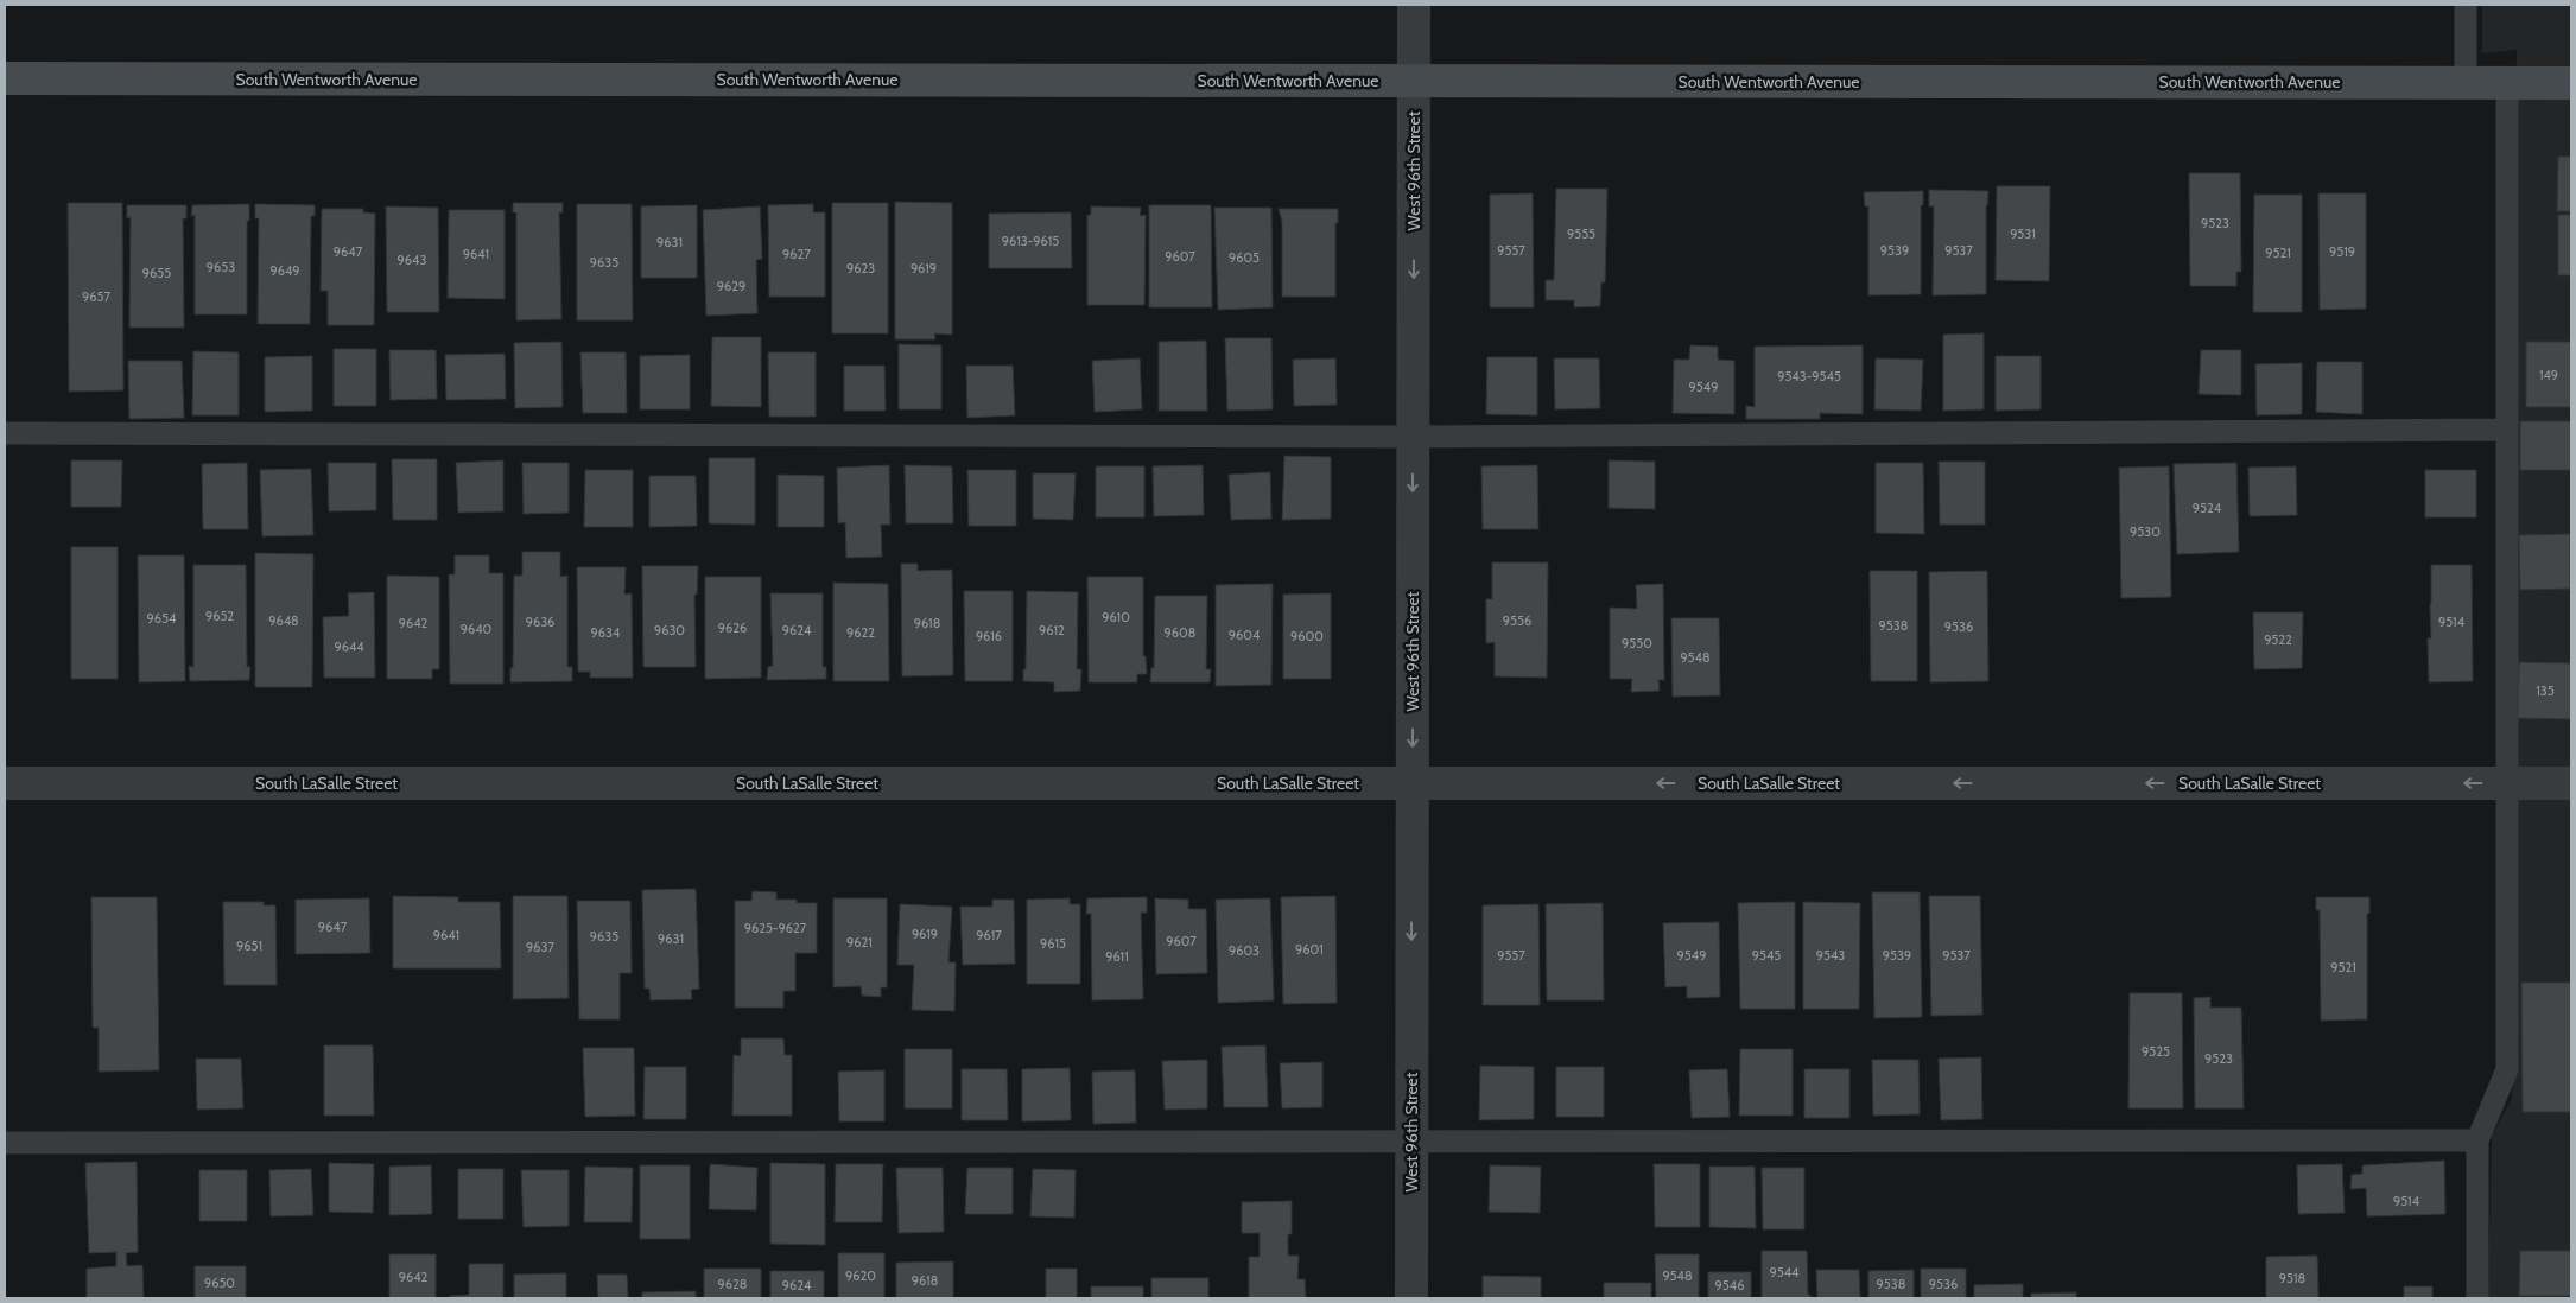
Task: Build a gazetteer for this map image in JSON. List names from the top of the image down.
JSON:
{
  "streets": {
    "street": ["South Wentworth Avenue", "West 96th Street", "South LaSalle Street"]
  },
  "crossings": [
    ["South Wentworth Avenue", "West 96th Street"],
    ["West 96th Street", "South LaSalle Street"]
  ],
  "one_way": ["West 96th Street", "South LaSalle Street"],
  "house_numbers": [
    "9523",
    "9555",
    "9531",
    "9613-9615",
    "9631",
    "9557",
    "9539",
    "9537",
    "9647",
    "9519",
    "9521",
    "9641",
    "9627",
    "9607",
    "9605",
    "9643",
    "9635",
    "9653",
    "9623",
    "9619",
    "9649",
    "9655",
    "9629",
    "9657",
    "149",
    "9543-9545",
    "9549",
    "9524",
    "9530",
    "9652",
    "9610",
    "9654",
    "9648",
    "9556",
    "9636",
    "9514",
    "9642",
    "9618",
    "9538",
    "9536",
    "9626",
    "9640",
    "9630",
    "9624",
    "9612",
    "9634",
    "9622",
    "9608",
    "9604",
    "9616",
    "9600",
    "9522",
    "9550",
    "9644",
    "9548",
    "135",
    "9647",
    "9625-9627",
    "9619",
    "9641",
    "9617",
    "9635",
    "9631",
    "9607",
    "9621",
    "9615",
    "9651",
    "9637",
    "9601",
    "9603",
    "9557",
    "9549",
    "9545",
    "9543",
    "9539",
    "9537",
    "9611",
    "9521",
    "9525",
    "9523",
    "9514",
    "9544",
    "9620",
    "9548",
    "9642",
    "9518",
    "9618",
    "9650",
    "9628",
    "9538",
    "9536",
    "9624",
    "9546"
  ]
}
